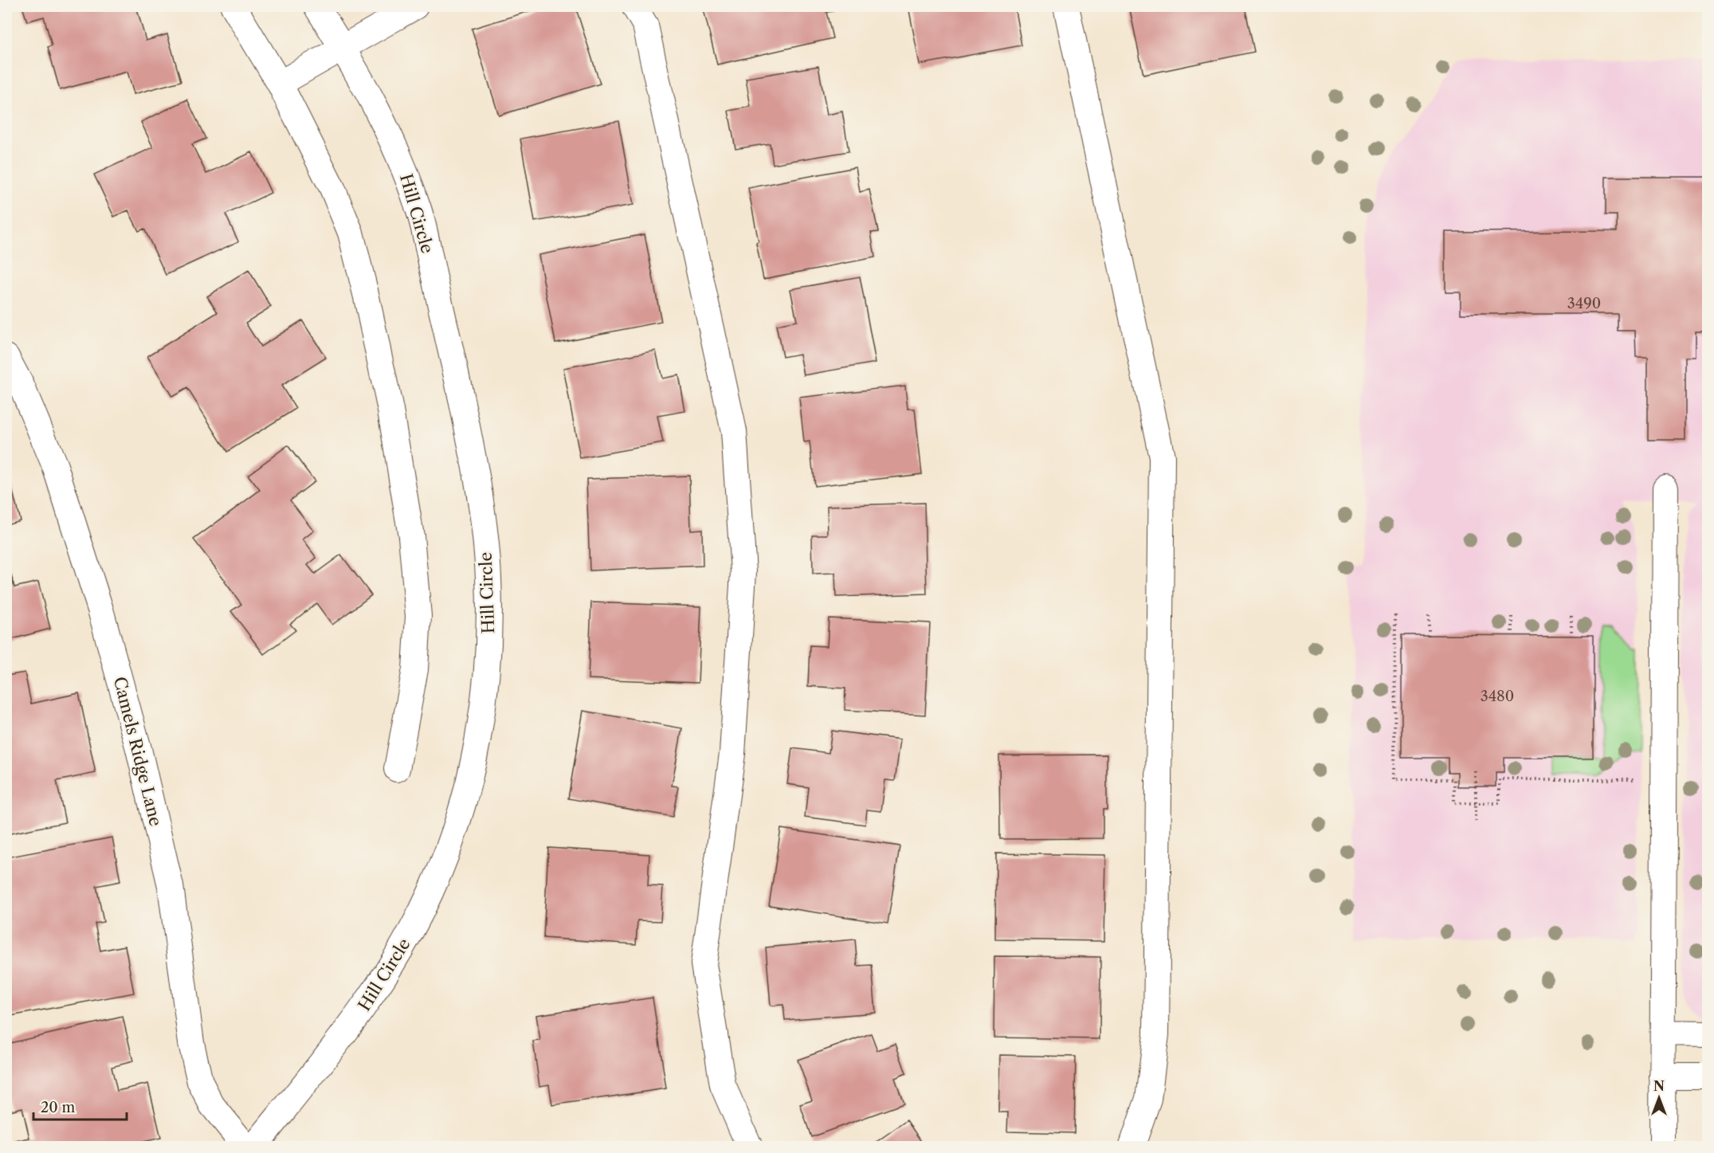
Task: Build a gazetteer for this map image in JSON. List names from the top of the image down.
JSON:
{
  "streets": {
    "street": ["Hill Circle", "Camels Ridge Lane"]
  },
  "house_numbers": ["3490", "3480"],
  "scale_bar": "20 m",
  "north": "top"
}
